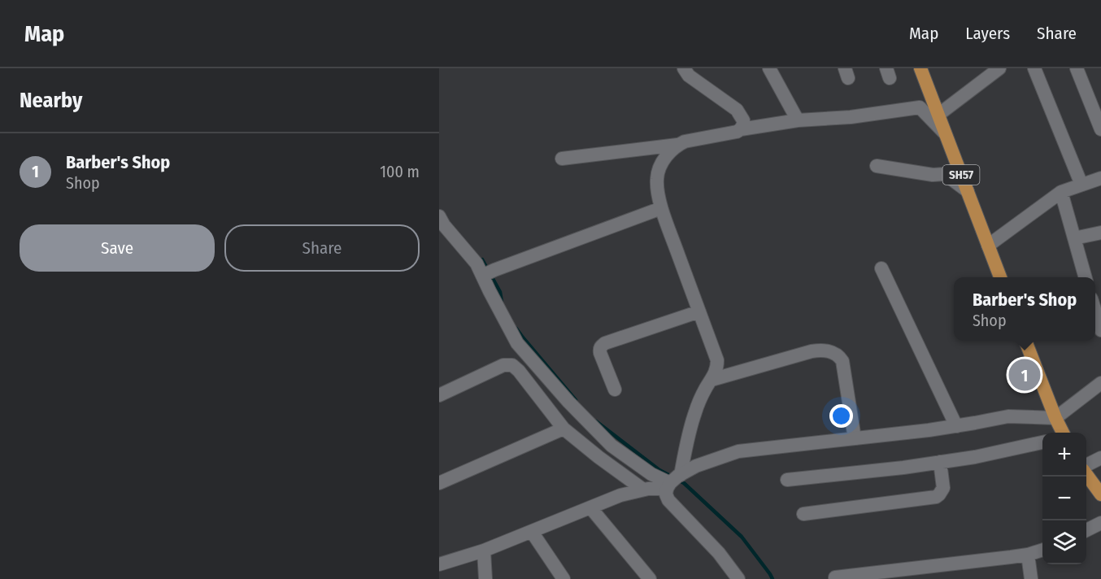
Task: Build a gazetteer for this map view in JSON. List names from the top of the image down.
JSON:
{
  "streets": {
    "main road": ["SH57"]
  },
  "page": {
    "header": "Map",
    "nav": ["Map", "Layers", "Share"],
    "heading": "Nearby",
    "list": [
      {
        "mark": "1",
        "name": "Barber's Shop",
        "note": "Shop",
        "value": "100 m"
      }
    ],
    "buttons": ["Save", "Share"],
    "popup": ["Barber's Shop", "Shop"],
    "pins": "1",
    "map_buttons": ["+", "−"]
  }
}
